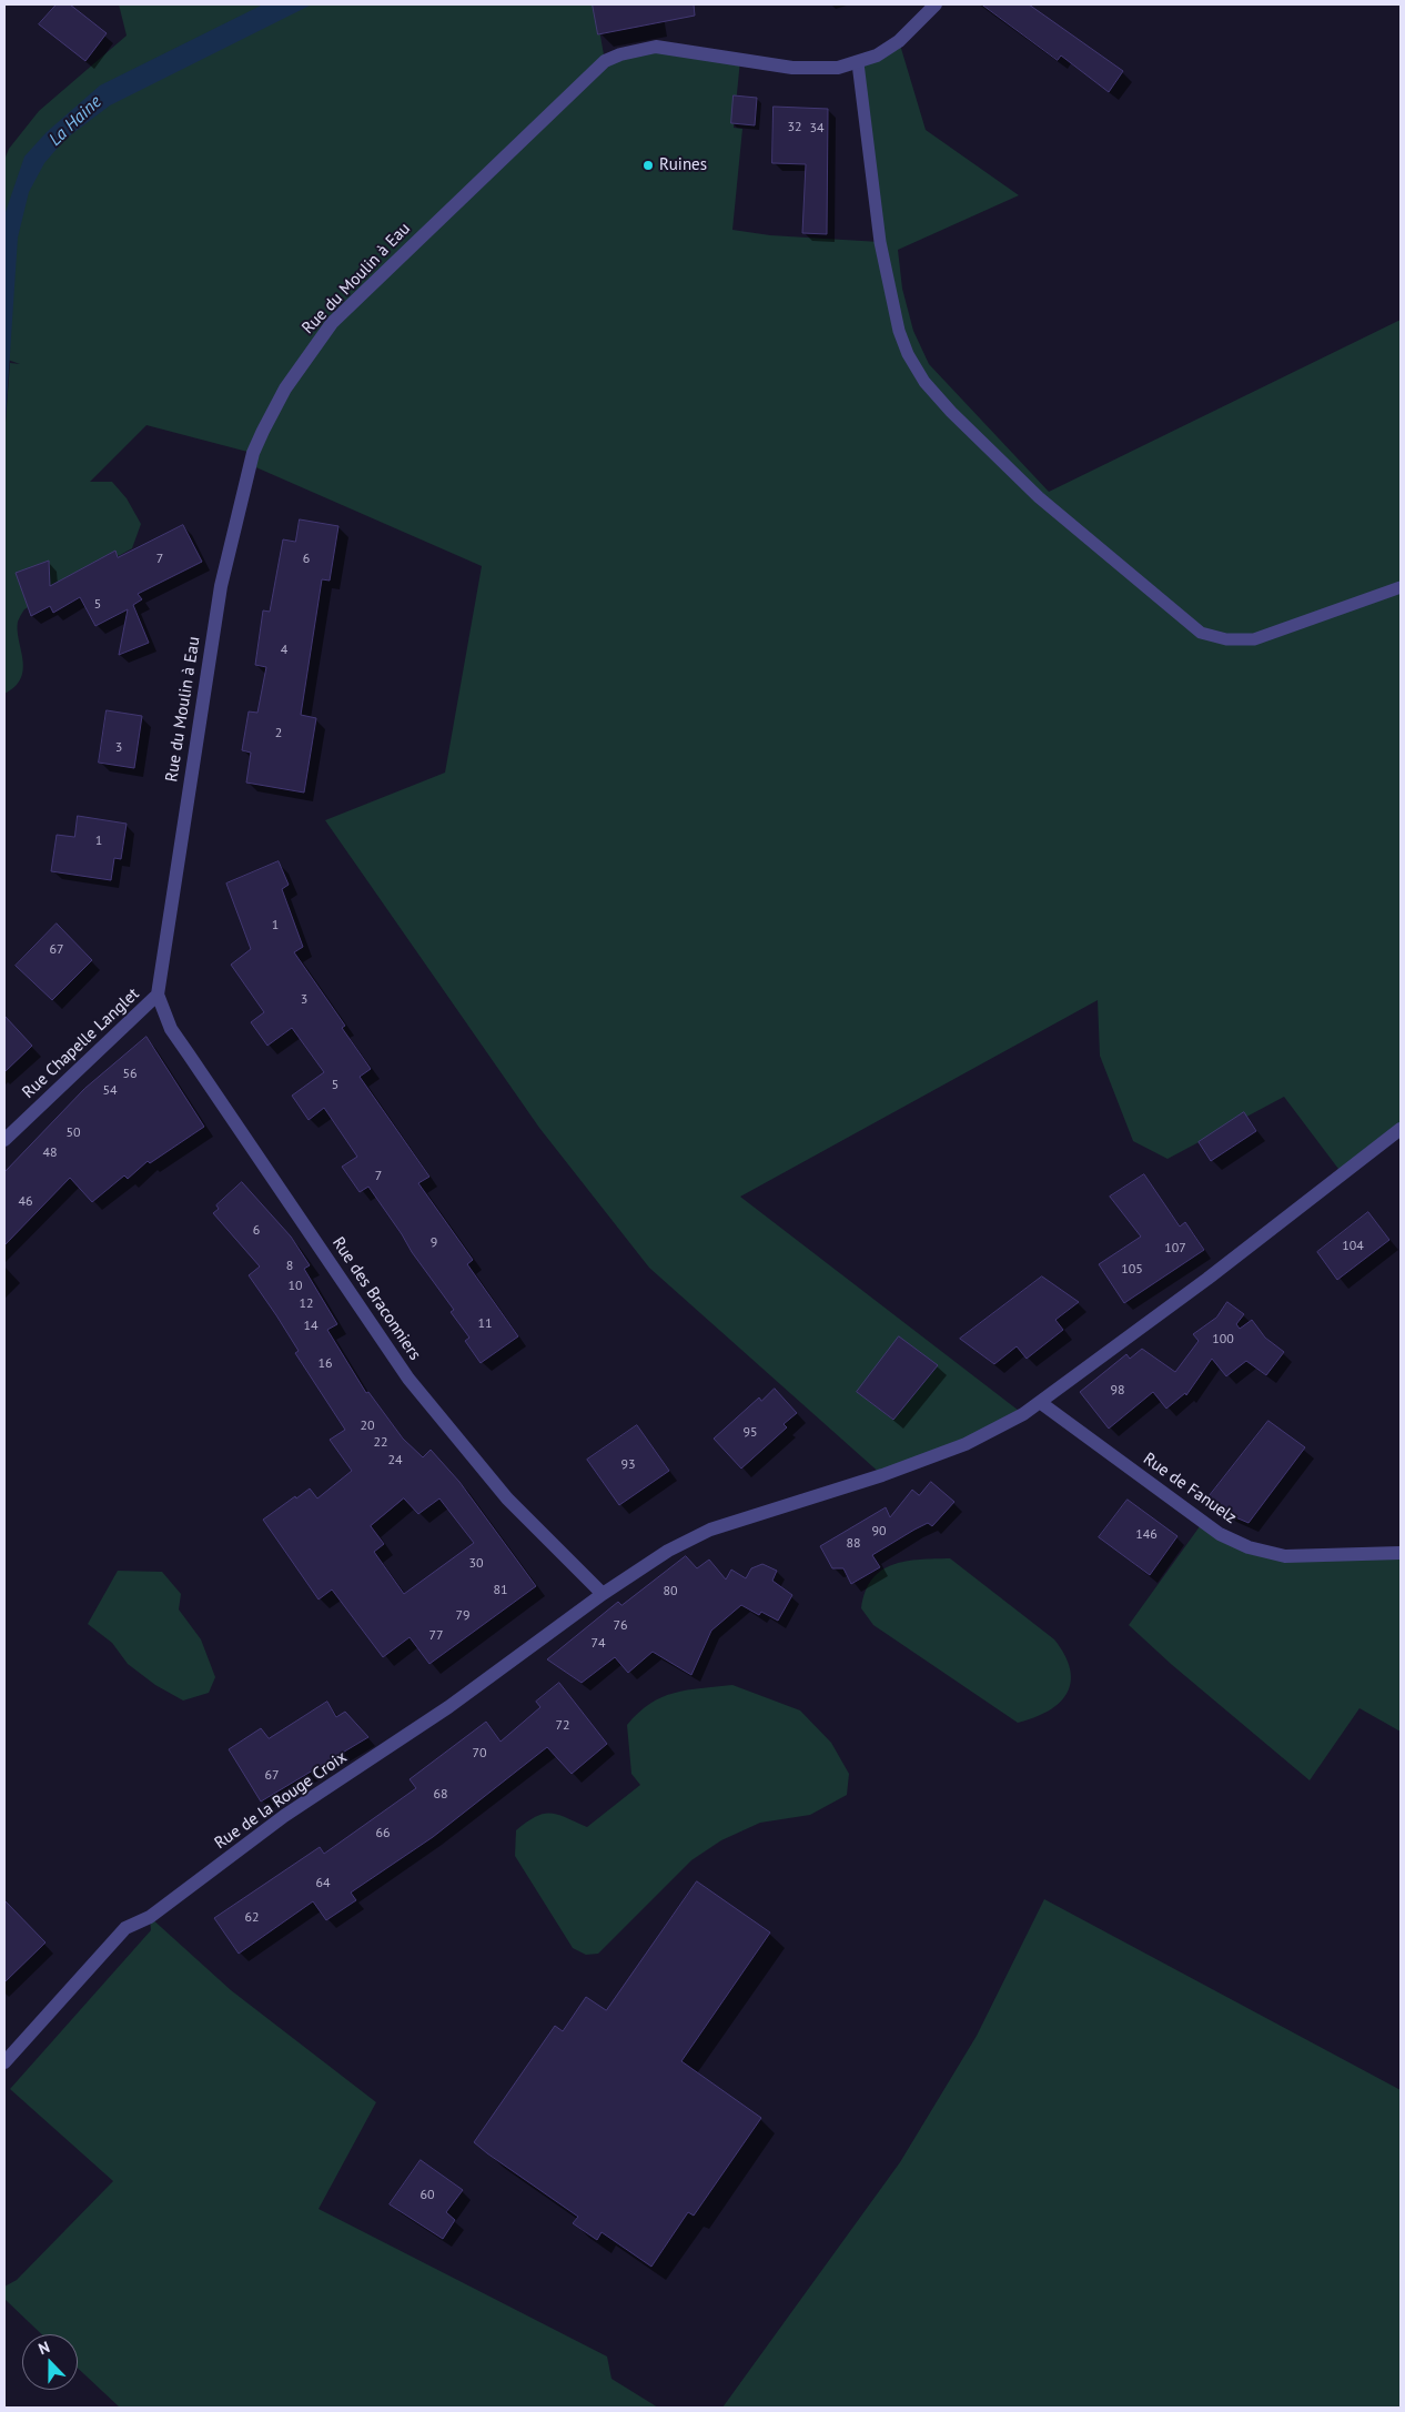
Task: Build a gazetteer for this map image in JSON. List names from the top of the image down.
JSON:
{
  "streets": {
    "street": [
      "Rue du Moulin à Eau",
      "Rue Chapelle Langlet",
      "Rue des Braconniers",
      "Rue de Fanuelz",
      "Rue de la Rouge Croix"
    ]
  },
  "crossings": [
    ["Rue du Moulin à Eau", "Rue Chapelle Langlet"],
    ["Rue du Moulin à Eau", "Rue des Braconniers"],
    ["Rue Chapelle Langlet", "Rue des Braconniers"],
    ["Rue des Braconniers", "Rue de la Rouge Croix"],
    ["Rue de Fanuelz", "Rue de la Rouge Croix"]
  ],
  "water": ["La Haine"],
  "places": ["Ruines"],
  "house_numbers": [
    "32",
    "34",
    "7",
    "6",
    "5",
    "4",
    "2",
    "3",
    "1",
    "1",
    "67",
    "3",
    "56",
    "5",
    "54",
    "50",
    "48",
    "7",
    "46",
    "6",
    "9",
    "104",
    "107",
    "8",
    "105",
    "10",
    "12",
    "11",
    "14",
    "100",
    "16",
    "98",
    "20",
    "95",
    "22",
    "24",
    "93",
    "90",
    "146",
    "88",
    "30",
    "81",
    "80",
    "79",
    "76",
    "77",
    "74",
    "72",
    "70",
    "67",
    "68",
    "66",
    "64",
    "62",
    "60"
  ],
  "north": "top"
}
